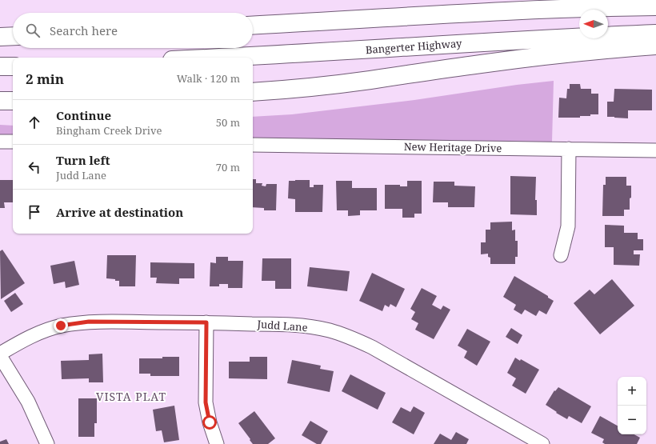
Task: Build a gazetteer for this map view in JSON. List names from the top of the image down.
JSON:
{
  "streets": {
    "highway": ["Bangerter Highway"],
    "street": ["New Heritage Drive", "Judd Lane"]
  },
  "districts": ["VISTA PLAT"],
  "north": "left",
  "page": {
    "search": "Search here",
    "heading": ["2 min", "Walk · 120 m"],
    "list": [
      ["Continue", "Bingham Creek Drive", "50 m"],
      ["Turn left", "Judd Lane", "70 m"],
      "Arrive at destination"
    ],
    "map_buttons": ["+", "−"]
  }
}
